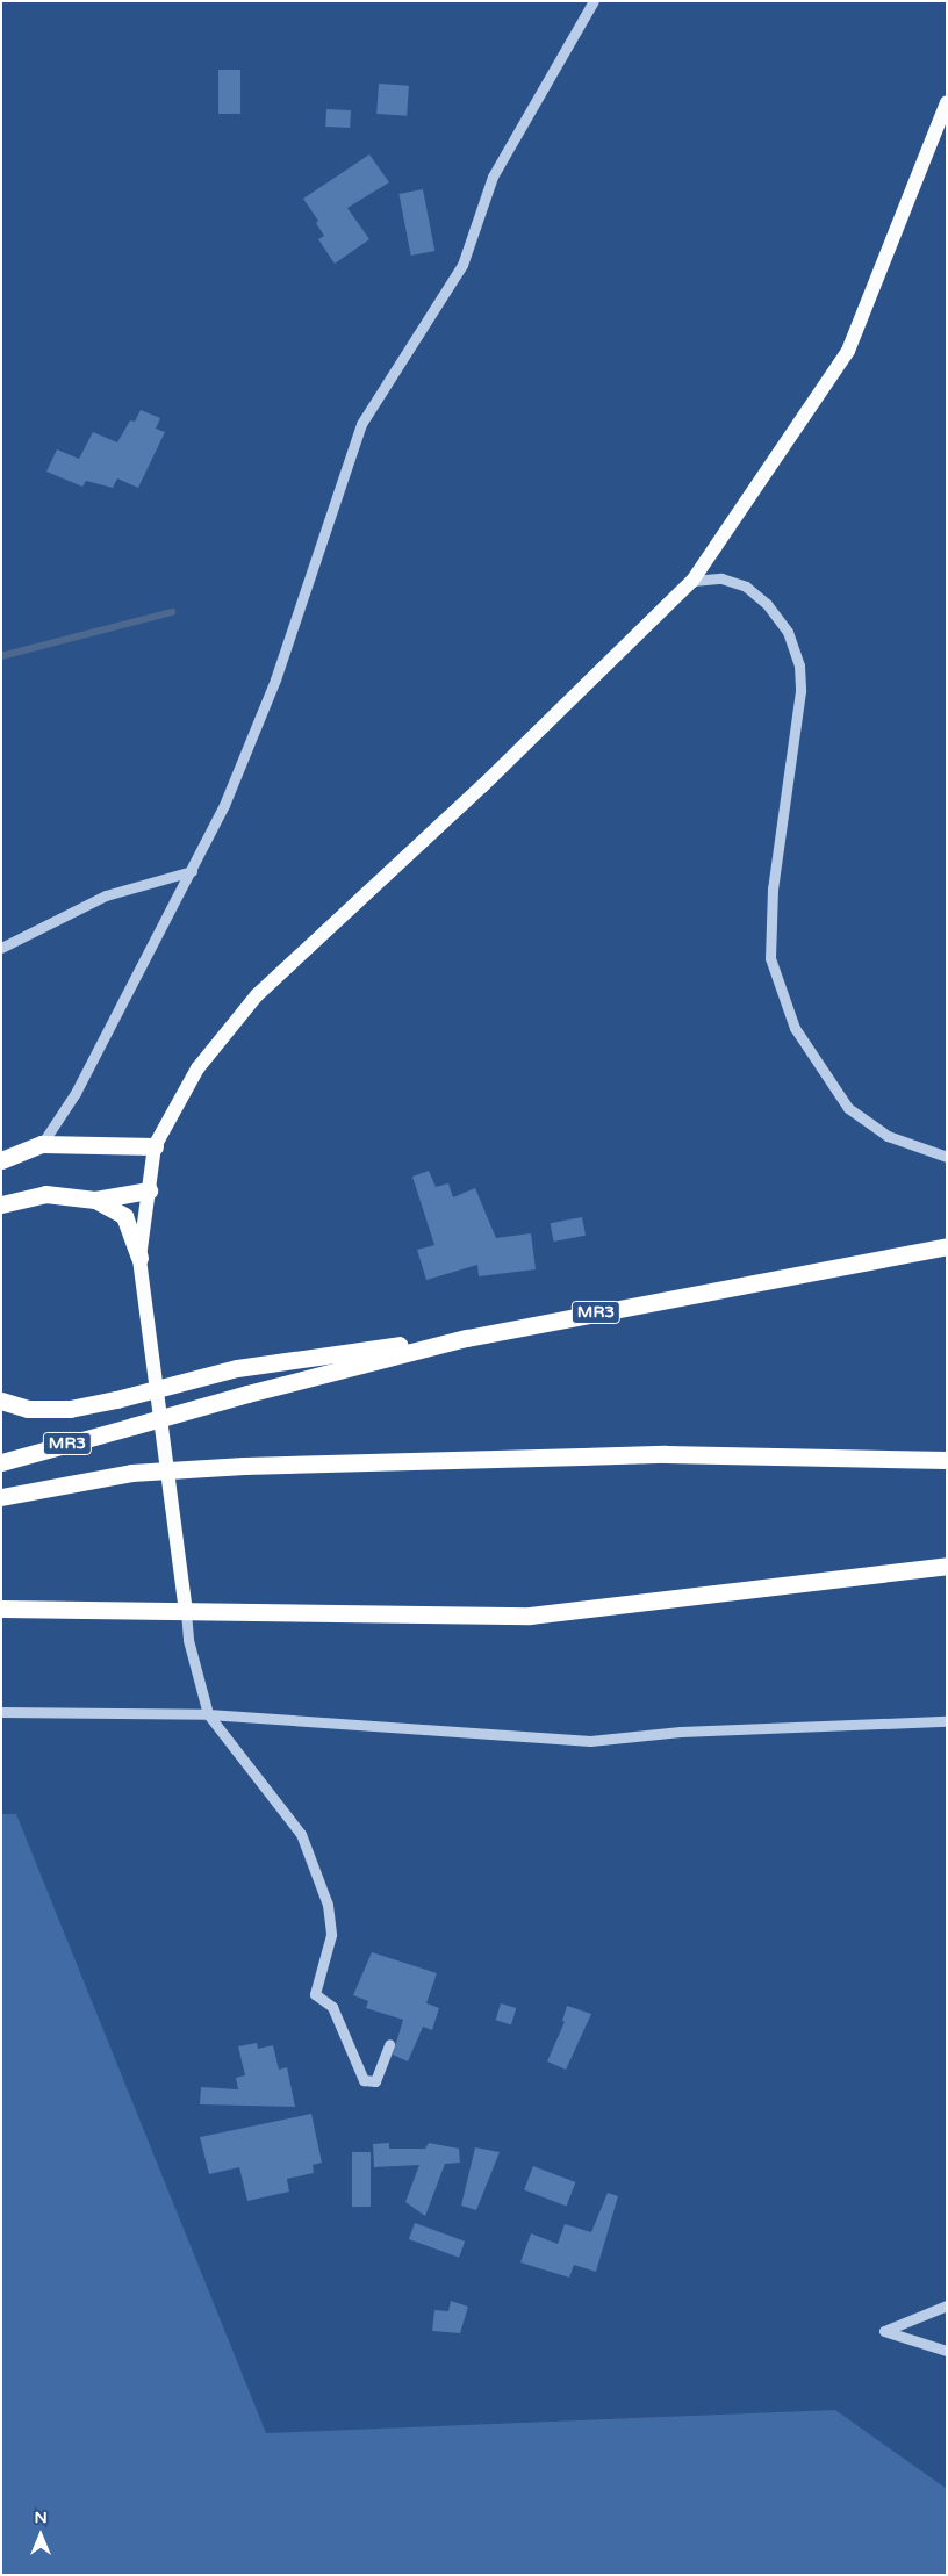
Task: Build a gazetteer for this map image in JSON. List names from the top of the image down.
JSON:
{
  "streets": {
    "highway": ["MR3"]
  },
  "north": "top"
}
